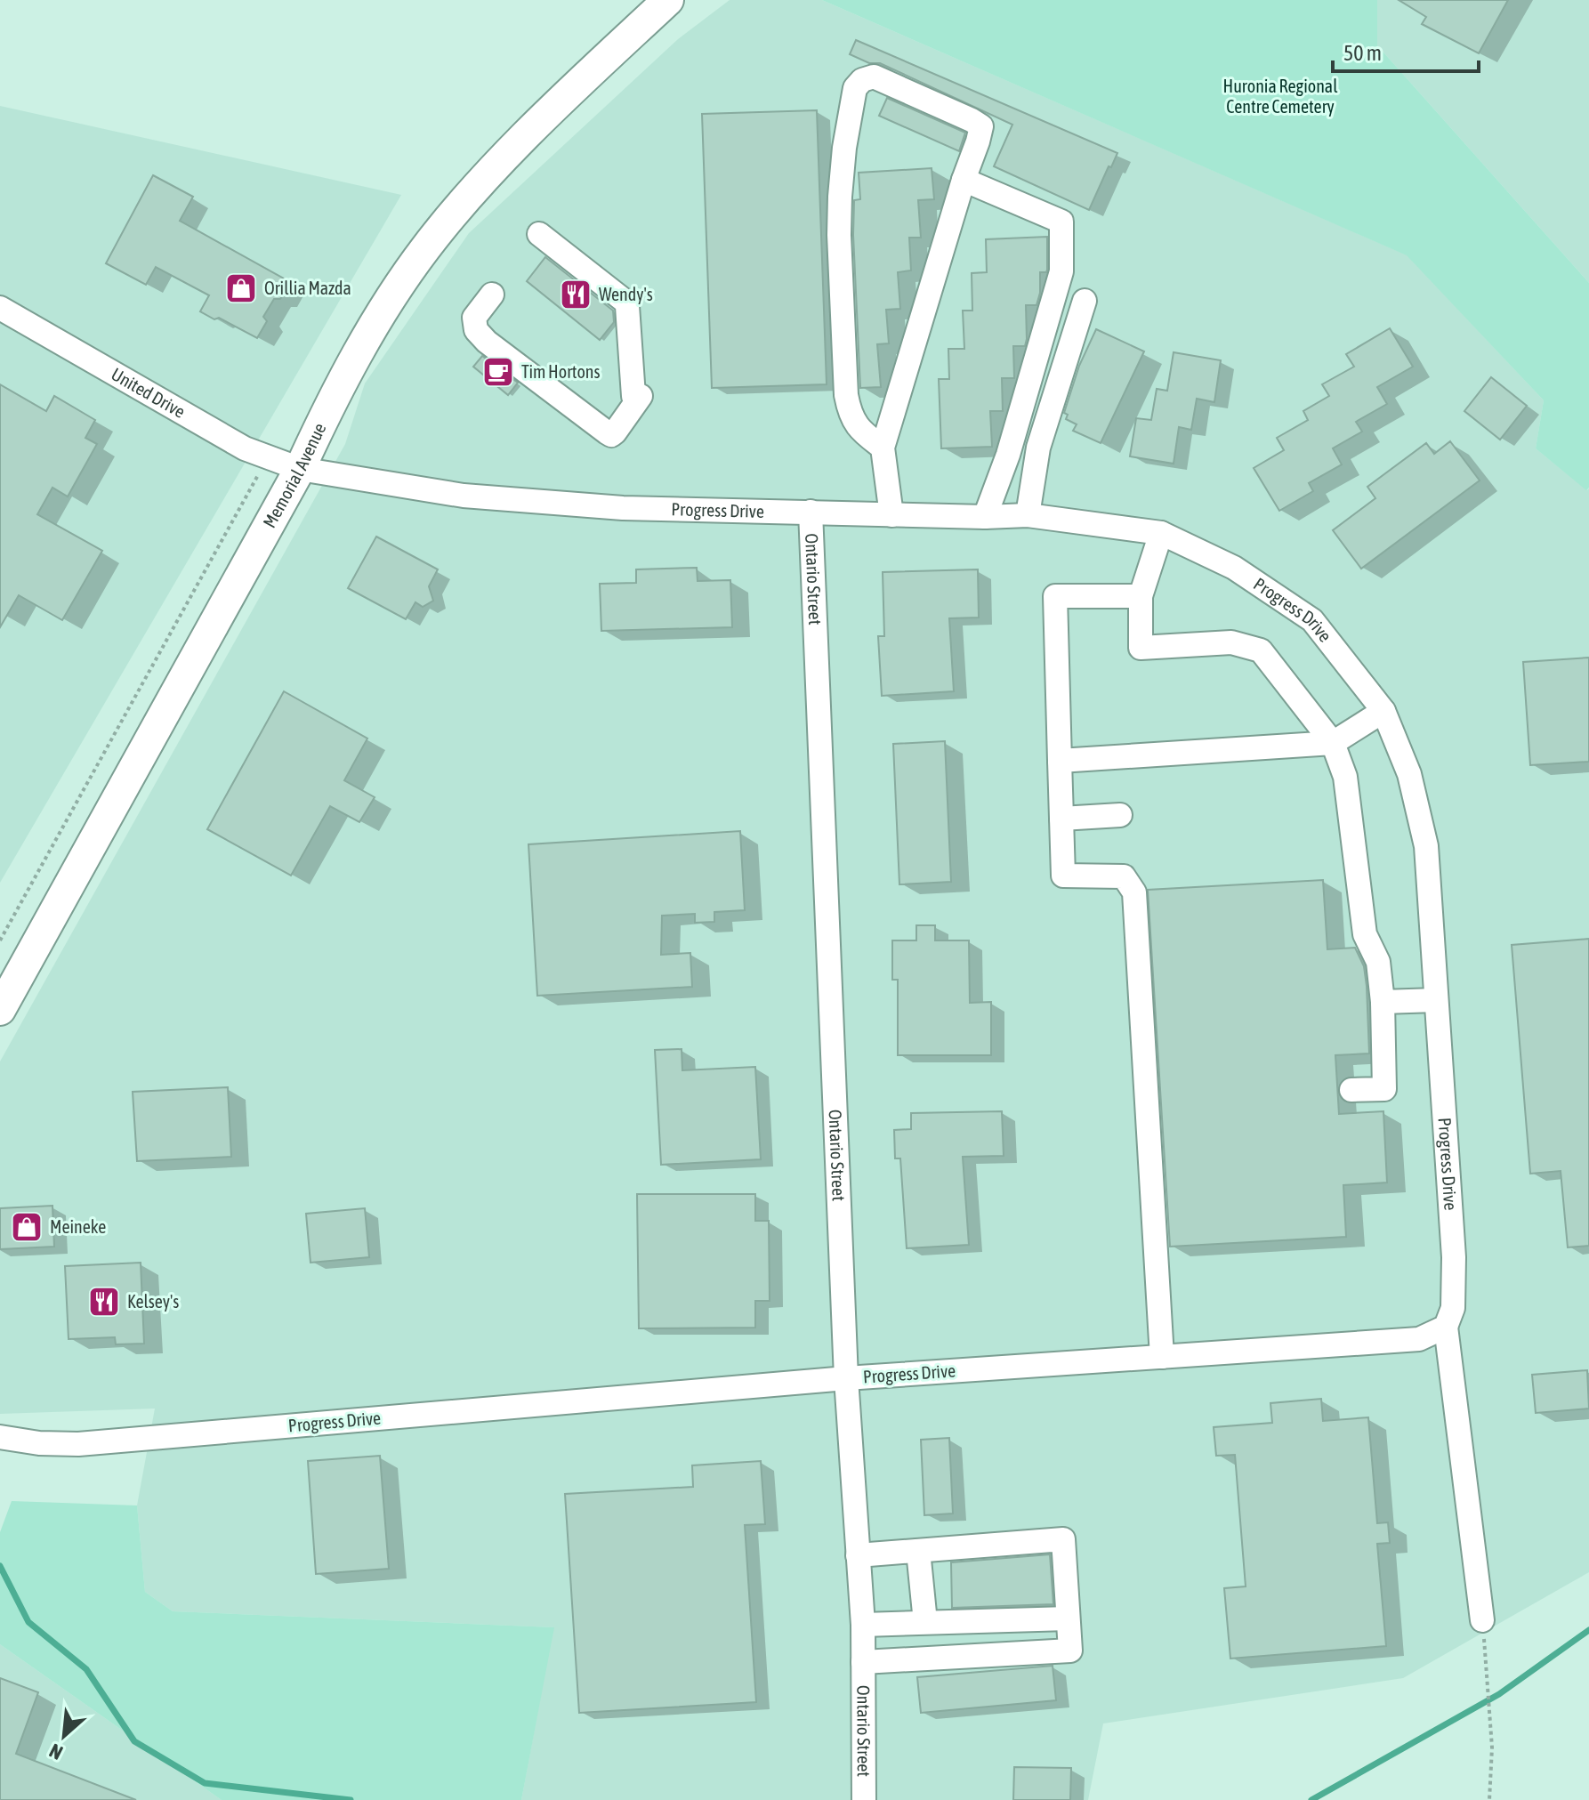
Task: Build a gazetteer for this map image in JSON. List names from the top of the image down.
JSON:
{
  "streets": {
    "main road": ["Memorial Avenue"],
    "street": ["United Drive", "Progress Drive", "Ontario Street"]
  },
  "crossings": [
    ["United Drive", "Memorial Avenue"],
    ["United Drive", "Progress Drive"],
    ["Memorial Avenue", "Progress Drive"],
    ["Progress Drive", "Ontario Street"]
  ],
  "parks": ["Huronia Regional Centre Cemetery"],
  "places": {
    "shop": ["Orillia Mazda", "Meineke"],
    "restaurant": ["Wendy's", "Kelsey's"],
    "cafe": ["Tim Hortons"]
  },
  "scale_bar": "50 m",
  "north": "bottom left"
}
